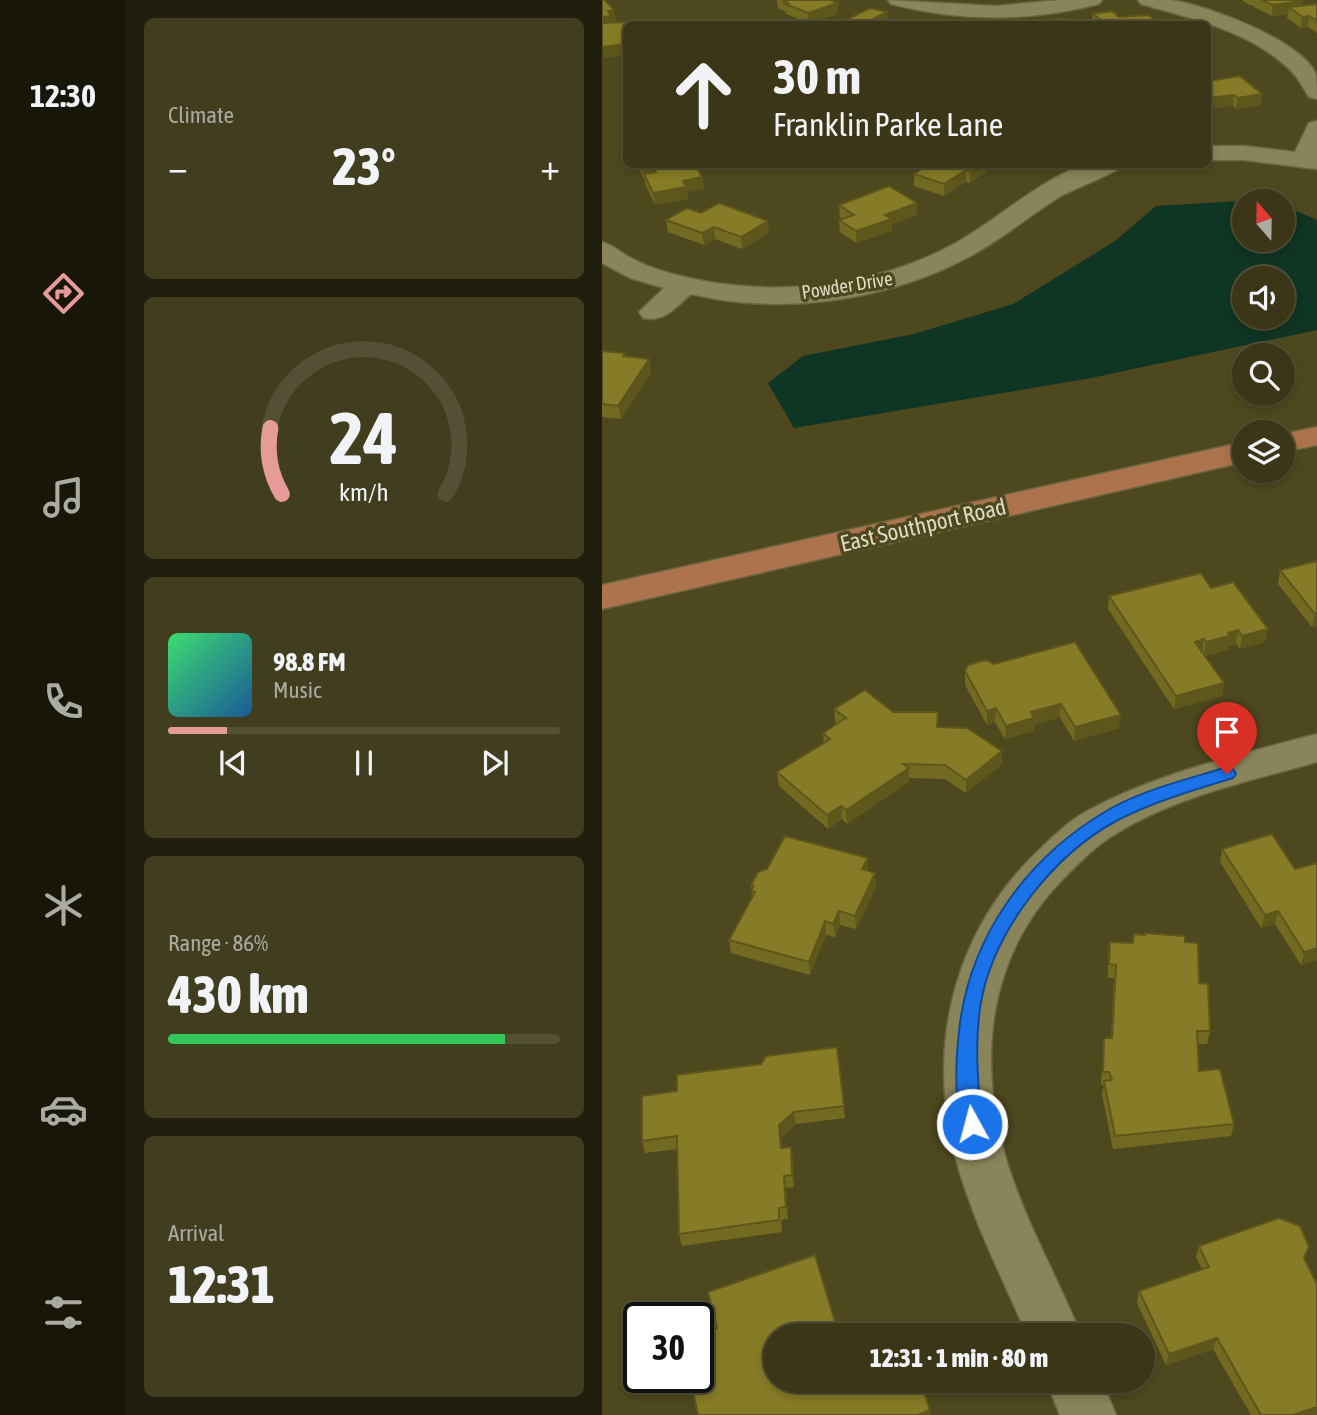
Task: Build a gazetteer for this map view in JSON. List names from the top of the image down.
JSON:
{
  "streets": {
    "main road": ["East Southport Road"],
    "street": ["Powder Drive"]
  },
  "north": "top",
  "page": {
    "tabs": "12:30",
    "tile": [
      "Climate",
      ["Range · 86%", "430 km"],
      ["Arrival", "12:31"]
    ],
    "turn": ["30 m", "Franklin Parke Lane"],
    "heat": ["−", "23°", "+"],
    "song": ["98.8 FM", "Music"],
    "limit": "30",
    "trip": "12:31 · 1 min · 80 m",
    "gauge": ["24", "km/h"]
  }
}
